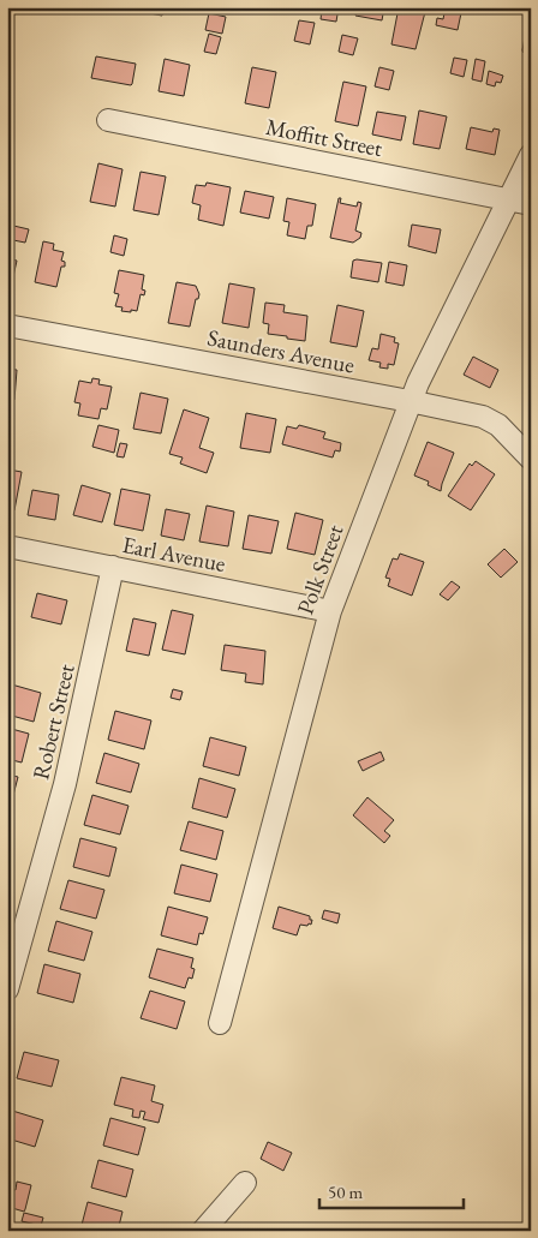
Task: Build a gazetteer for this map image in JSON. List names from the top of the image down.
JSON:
{
  "streets": {
    "street": [
      "Moffitt Street",
      "Saunders Avenue",
      "Earl Avenue",
      "Polk Street",
      "Robert Street"
    ]
  },
  "crossings": [
    ["Moffitt Street", "Polk Street"],
    ["Saunders Avenue", "Polk Street"],
    ["Earl Avenue", "Polk Street"],
    ["Earl Avenue", "Robert Street"]
  ],
  "scale_bar": "50 m"
}
